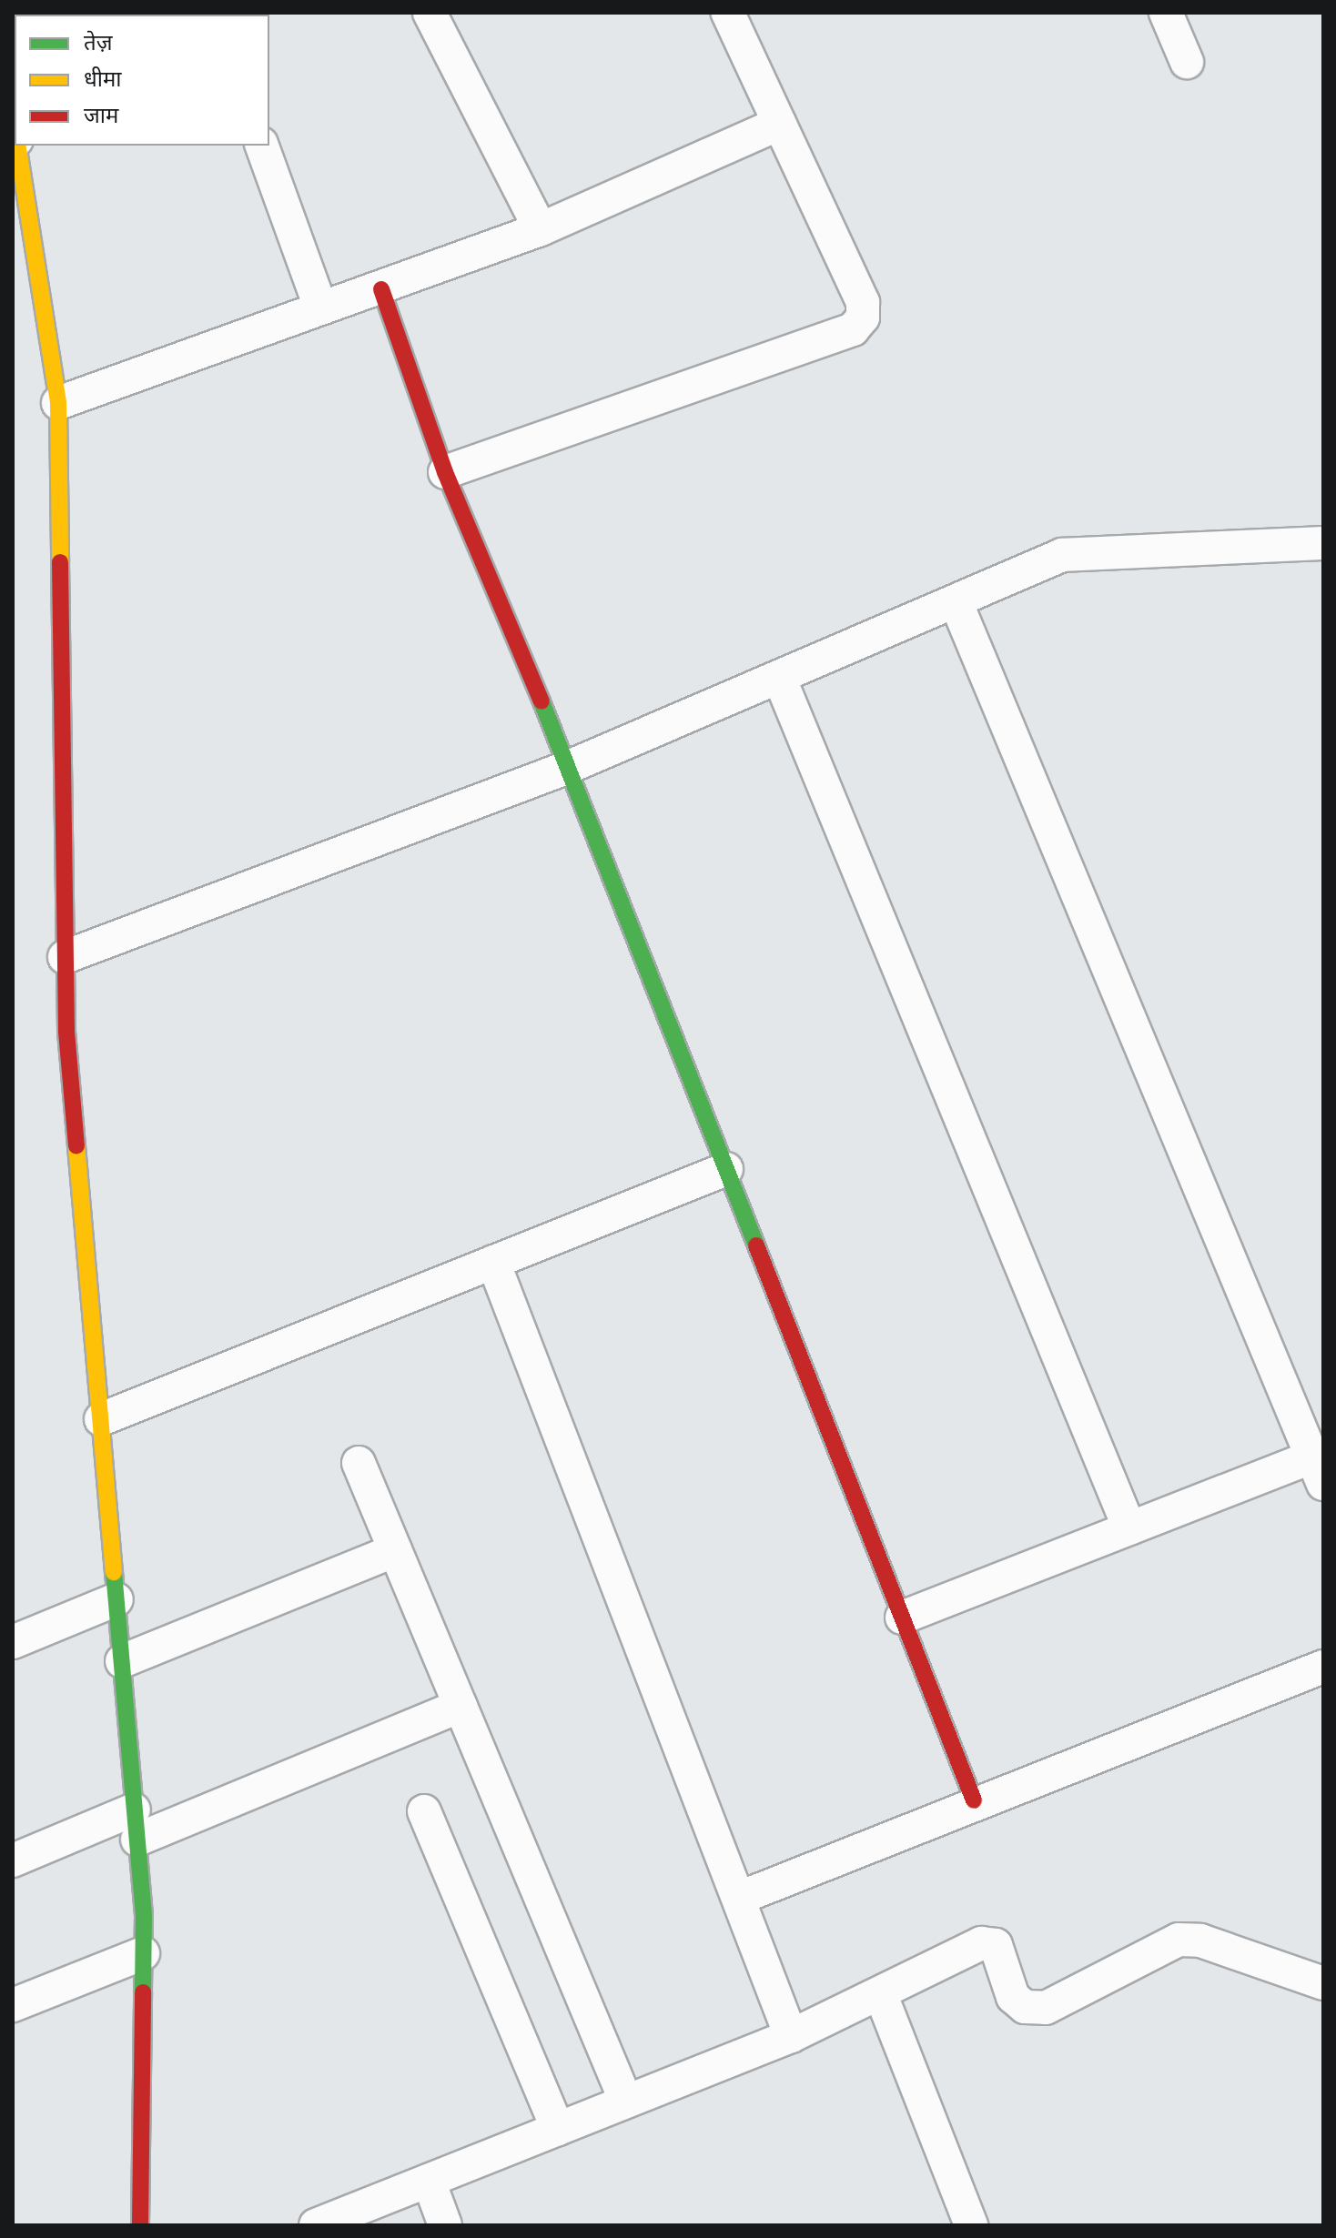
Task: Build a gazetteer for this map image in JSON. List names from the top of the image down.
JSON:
{
  "legend": ["तेज़", "धीमा", "जाम"]
}
